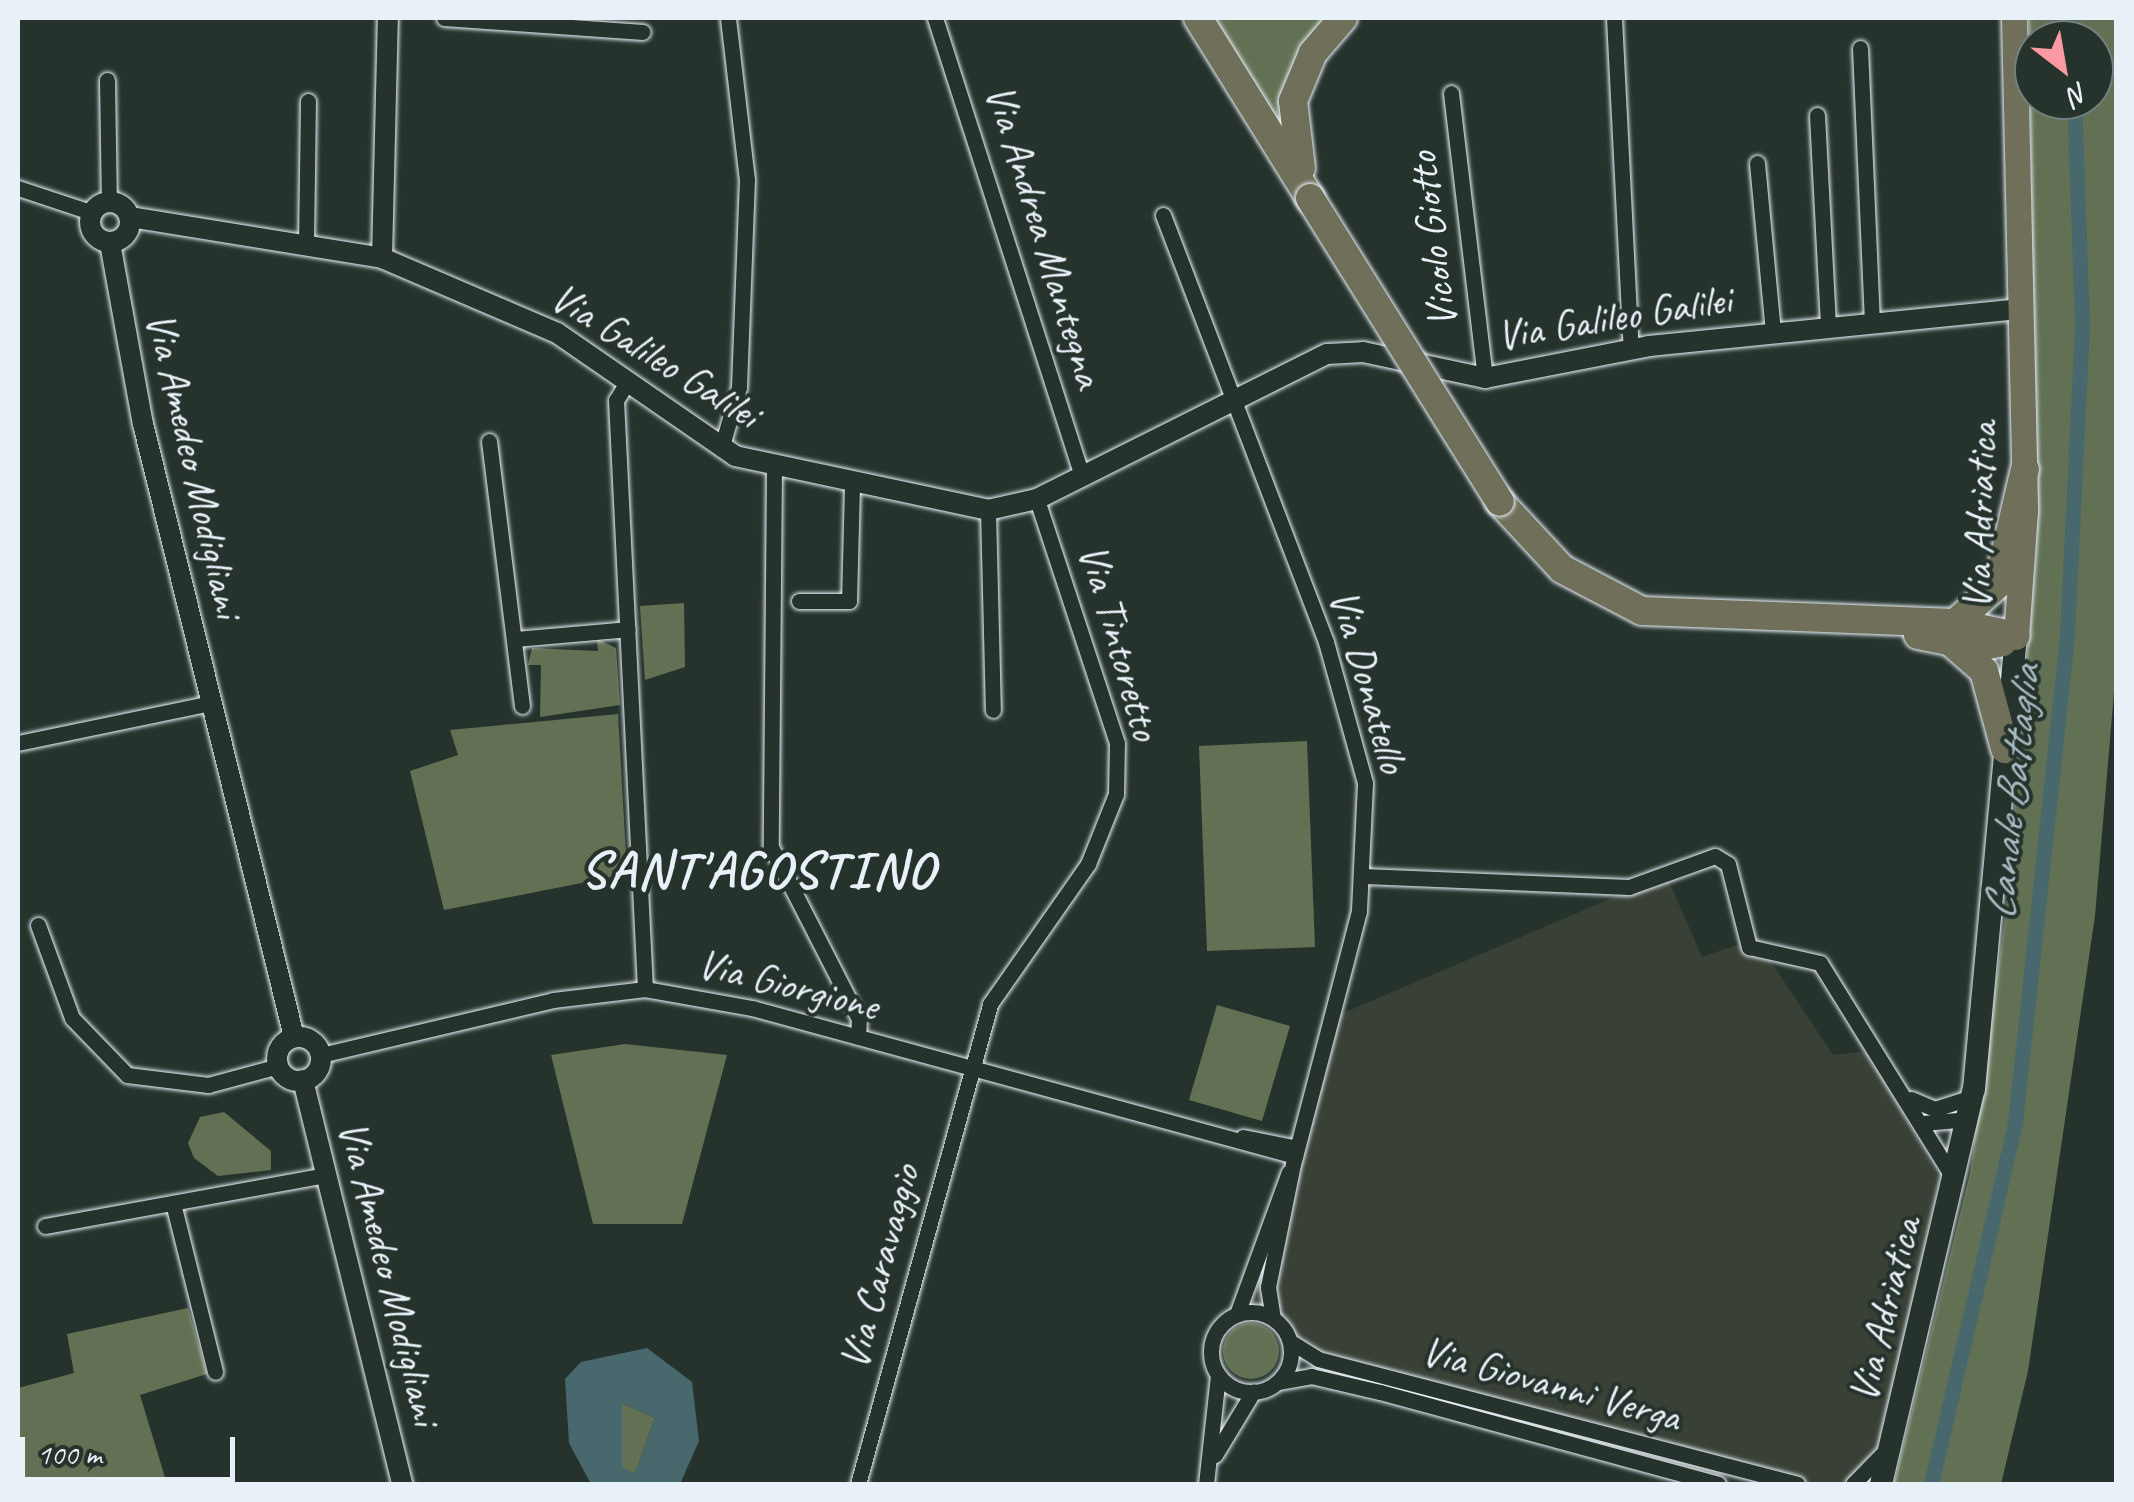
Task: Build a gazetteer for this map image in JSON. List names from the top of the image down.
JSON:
{
  "streets": {
    "main road": ["Via Adriatica"],
    "street": [
      "Via Andrea Mantegna",
      "Vicolo Giotto",
      "Via Galileo Galilei",
      "Via Amedeo Modigliani",
      "Via Tintoretto",
      "Via Donatello",
      "Via Giorgione",
      "Via Caravaggio",
      "Via Giovanni Verga"
    ]
  },
  "crossings": [
    ["Via Andrea Mantegna", "Via Galileo Galilei"],
    ["Vicolo Giotto", "Via Galileo Galilei"],
    ["Via Galileo Galilei", "Via Adriatica"],
    ["Via Galileo Galilei", "Via Tintoretto"],
    ["Via Galileo Galilei", "Via Donatello"],
    ["Via Amedeo Modigliani", "Via Giorgione"],
    ["Via Tintoretto", "Via Giorgione"],
    ["Via Tintoretto", "Via Caravaggio"],
    ["Via Donatello", "Via Giorgione"],
    ["Via Donatello", "Via Giovanni Verga"],
    ["Via Giorgione", "Via Caravaggio"]
  ],
  "districts": ["SANT'AGOSTINO"],
  "water": ["Canale Battaglia"],
  "scale_bar": "100 m",
  "north": "bottom right"
}
